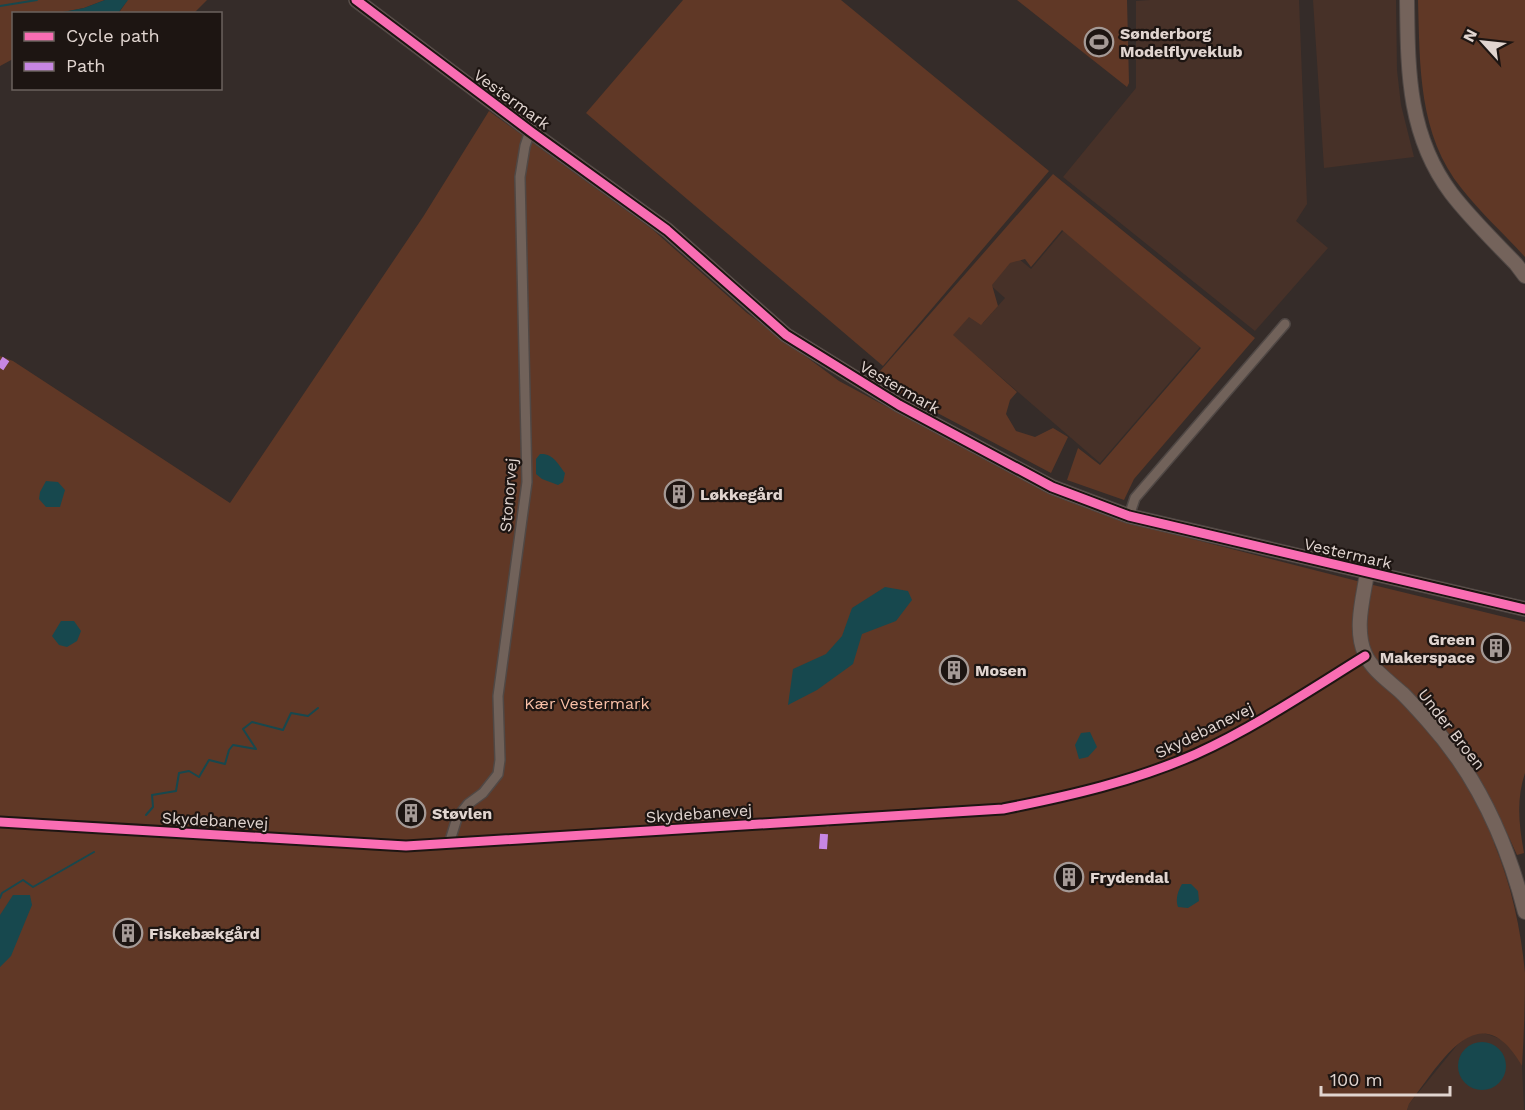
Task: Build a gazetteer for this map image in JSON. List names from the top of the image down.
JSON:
{
  "streets": {
    "street": [
      "Vestermark",
      "Stonorvej",
      "Under Broen",
      "Skydebanevej"
    ]
  },
  "crossings": [
    ["Vestermark", "Stonorvej"],
    ["Stonorvej", "Skydebanevej"],
    ["Under Broen", "Skydebanevej"]
  ],
  "parks": ["Kær Vestermark"],
  "places": {
    "sports": ["Sønderborg Modelflyveklub"],
    "building": [
      "Løkkegård",
      "Green Makerspace",
      "Mosen",
      "Støvlen",
      "Frydendal",
      "Fiskebækgård"
    ]
  },
  "legend": ["Cycle path", "Path"],
  "scale_bar": "100 m",
  "north": "top left"
}
